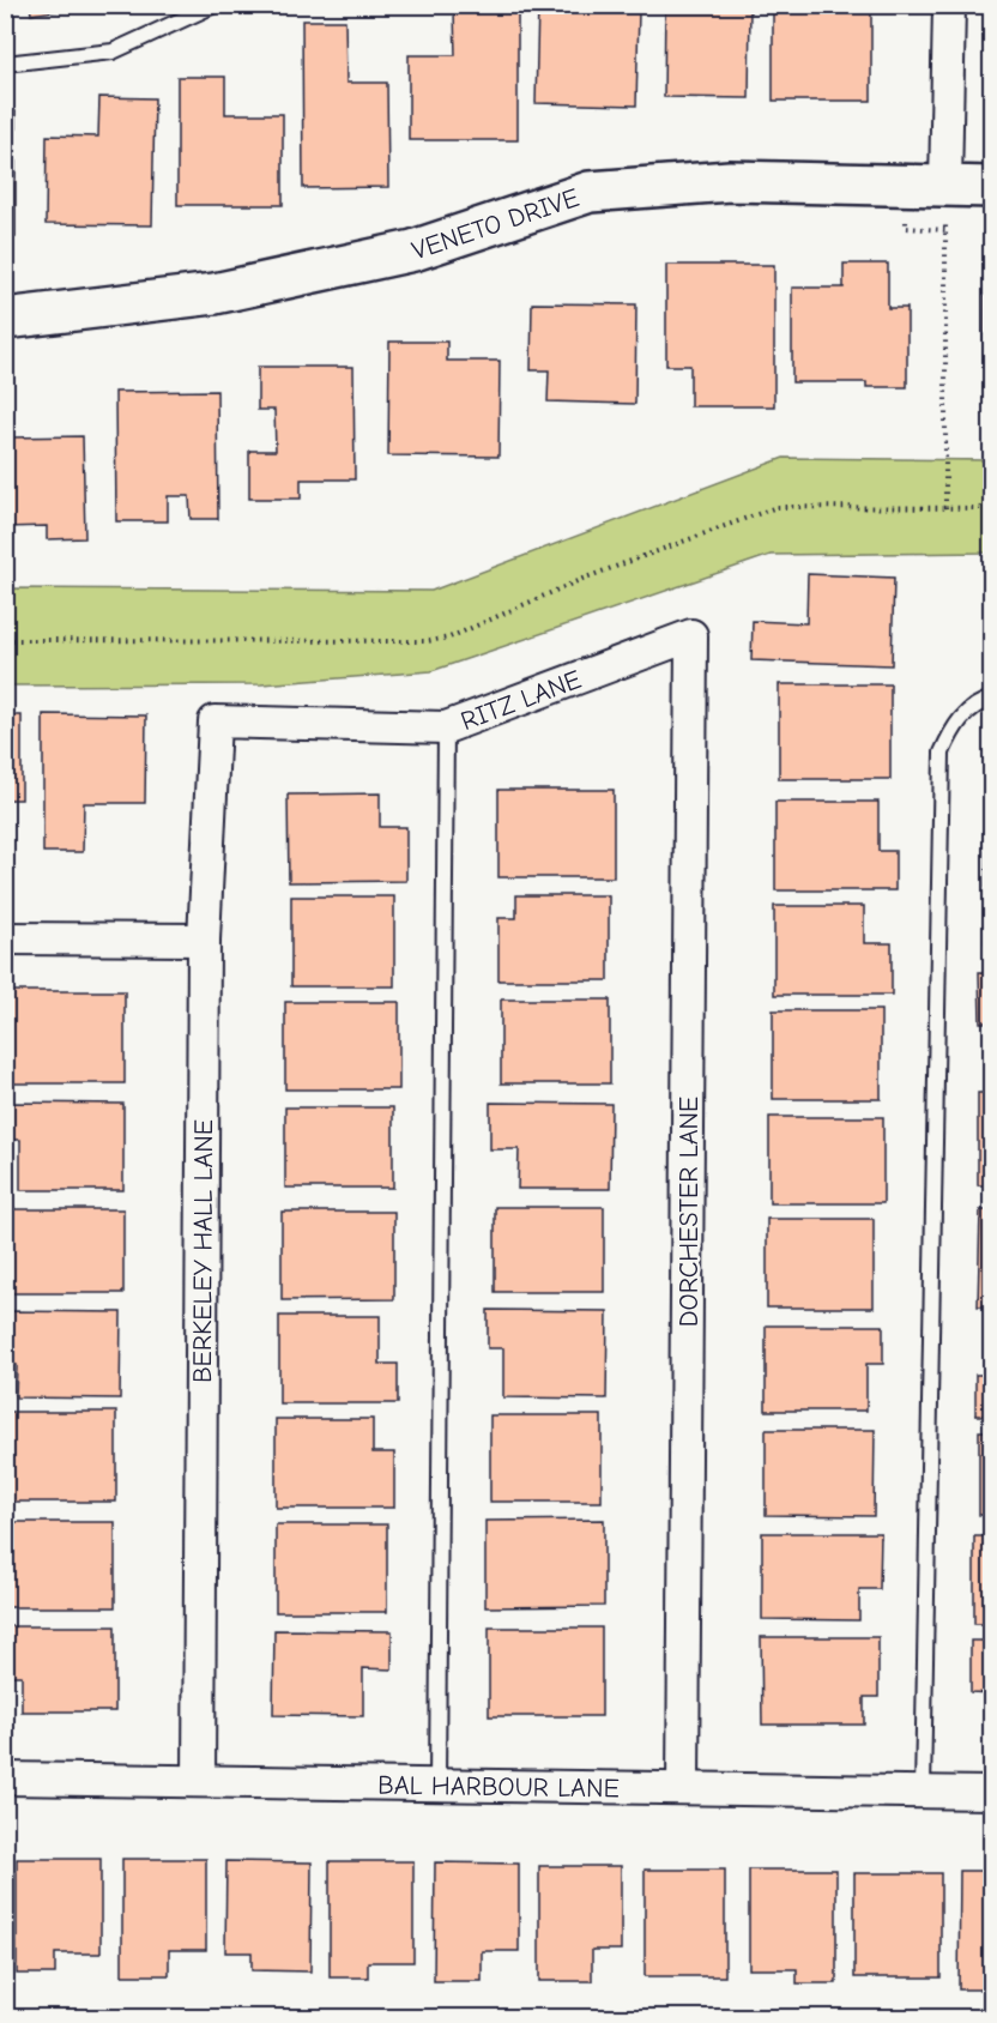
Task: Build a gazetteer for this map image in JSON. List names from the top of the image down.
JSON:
{
  "streets": {
    "street": [
      "VENETO DRIVE",
      "RITZ LANE",
      "DORCHESTER LANE",
      "BERKELEY HALL LANE",
      "BAL HARBOUR LANE"
    ]
  },
  "crossings": [
    ["RITZ LANE", "DORCHESTER LANE"],
    ["RITZ LANE", "BERKELEY HALL LANE"],
    ["DORCHESTER LANE", "BAL HARBOUR LANE"],
    ["BERKELEY HALL LANE", "BAL HARBOUR LANE"]
  ]
}
